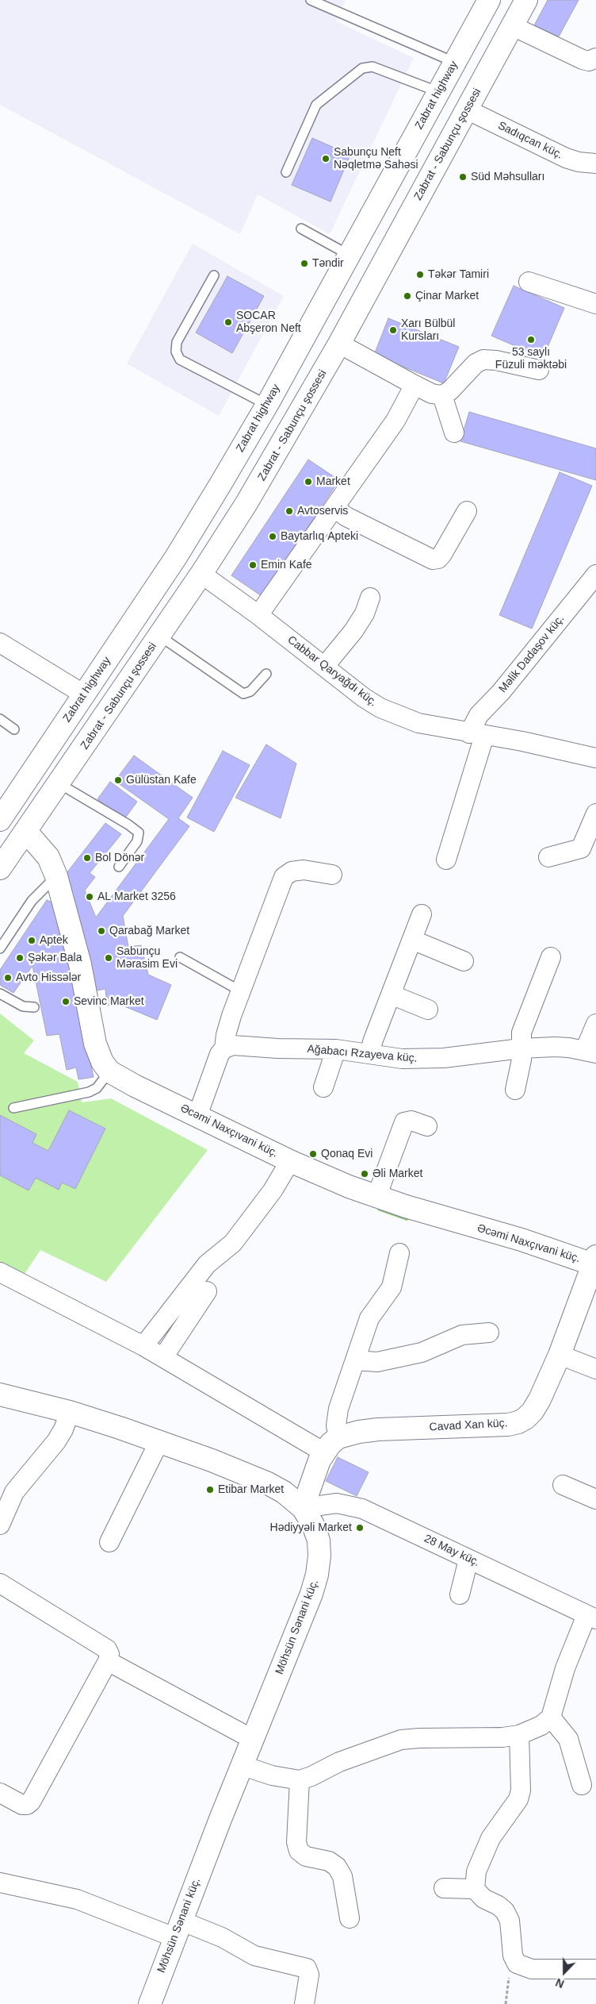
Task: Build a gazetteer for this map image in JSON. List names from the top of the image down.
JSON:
{
  "streets": {
    "street": [
      "Zabrat highway",
      "Sadıqcan küç.",
      "Zabrat - Sabunçu şossesi",
      "Məlik Dadaşov küç.",
      "Cabbar Qaryağdı küç.",
      "Ağabacı Rzayeva küç.",
      "Əcəmi Naxçıvani küç.",
      "Cavad Xan küç.",
      "28 May küç.",
      "Möhsün Sənani küç."
    ]
  },
  "crossings": [
    ["Zabrat highway", "Əcəmi Naxçıvani küç."],
    ["Sadıqcan küç.", "Zabrat - Sabunçu şossesi"],
    ["Zabrat - Sabunçu şossesi", "Cabbar Qaryağdı küç."],
    ["Zabrat - Sabunçu şossesi", "Əcəmi Naxçıvani küç."],
    ["Məlik Dadaşov küç.", "Cabbar Qaryağdı küç."],
    ["Əcəmi Naxçıvani küç.", "Cavad Xan küç."],
    ["28 May küç.", "Möhsün Sənani küç."]
  ],
  "places": [
    "Sabunçu Neft Nəqletmə Sahəsi",
    "Süd Məhsulları",
    "Təndir",
    "Təkər Tamiri",
    "Çinar Market",
    "SOCAR Abşeron Neft",
    "Xarı Bülbül Kursları",
    "53 saylı Füzuli məktəbi",
    "Market",
    "Avtoservis",
    "Baytarlıq Apteki",
    "Emin Kafe",
    "Gülüstan Kafe",
    "Bol Dönər",
    "AL Market 3256",
    "Qarabağ Market",
    "Aptek",
    "Şəkər Bala",
    "Sabunçu Mərasim Evi",
    "Avto Hissələr",
    "Sevinc Market",
    "Qonaq Evi",
    "Əli Market",
    "Etibar Market",
    "Hədiyyəli Market"
  ],
  "north": "bottom"
}
